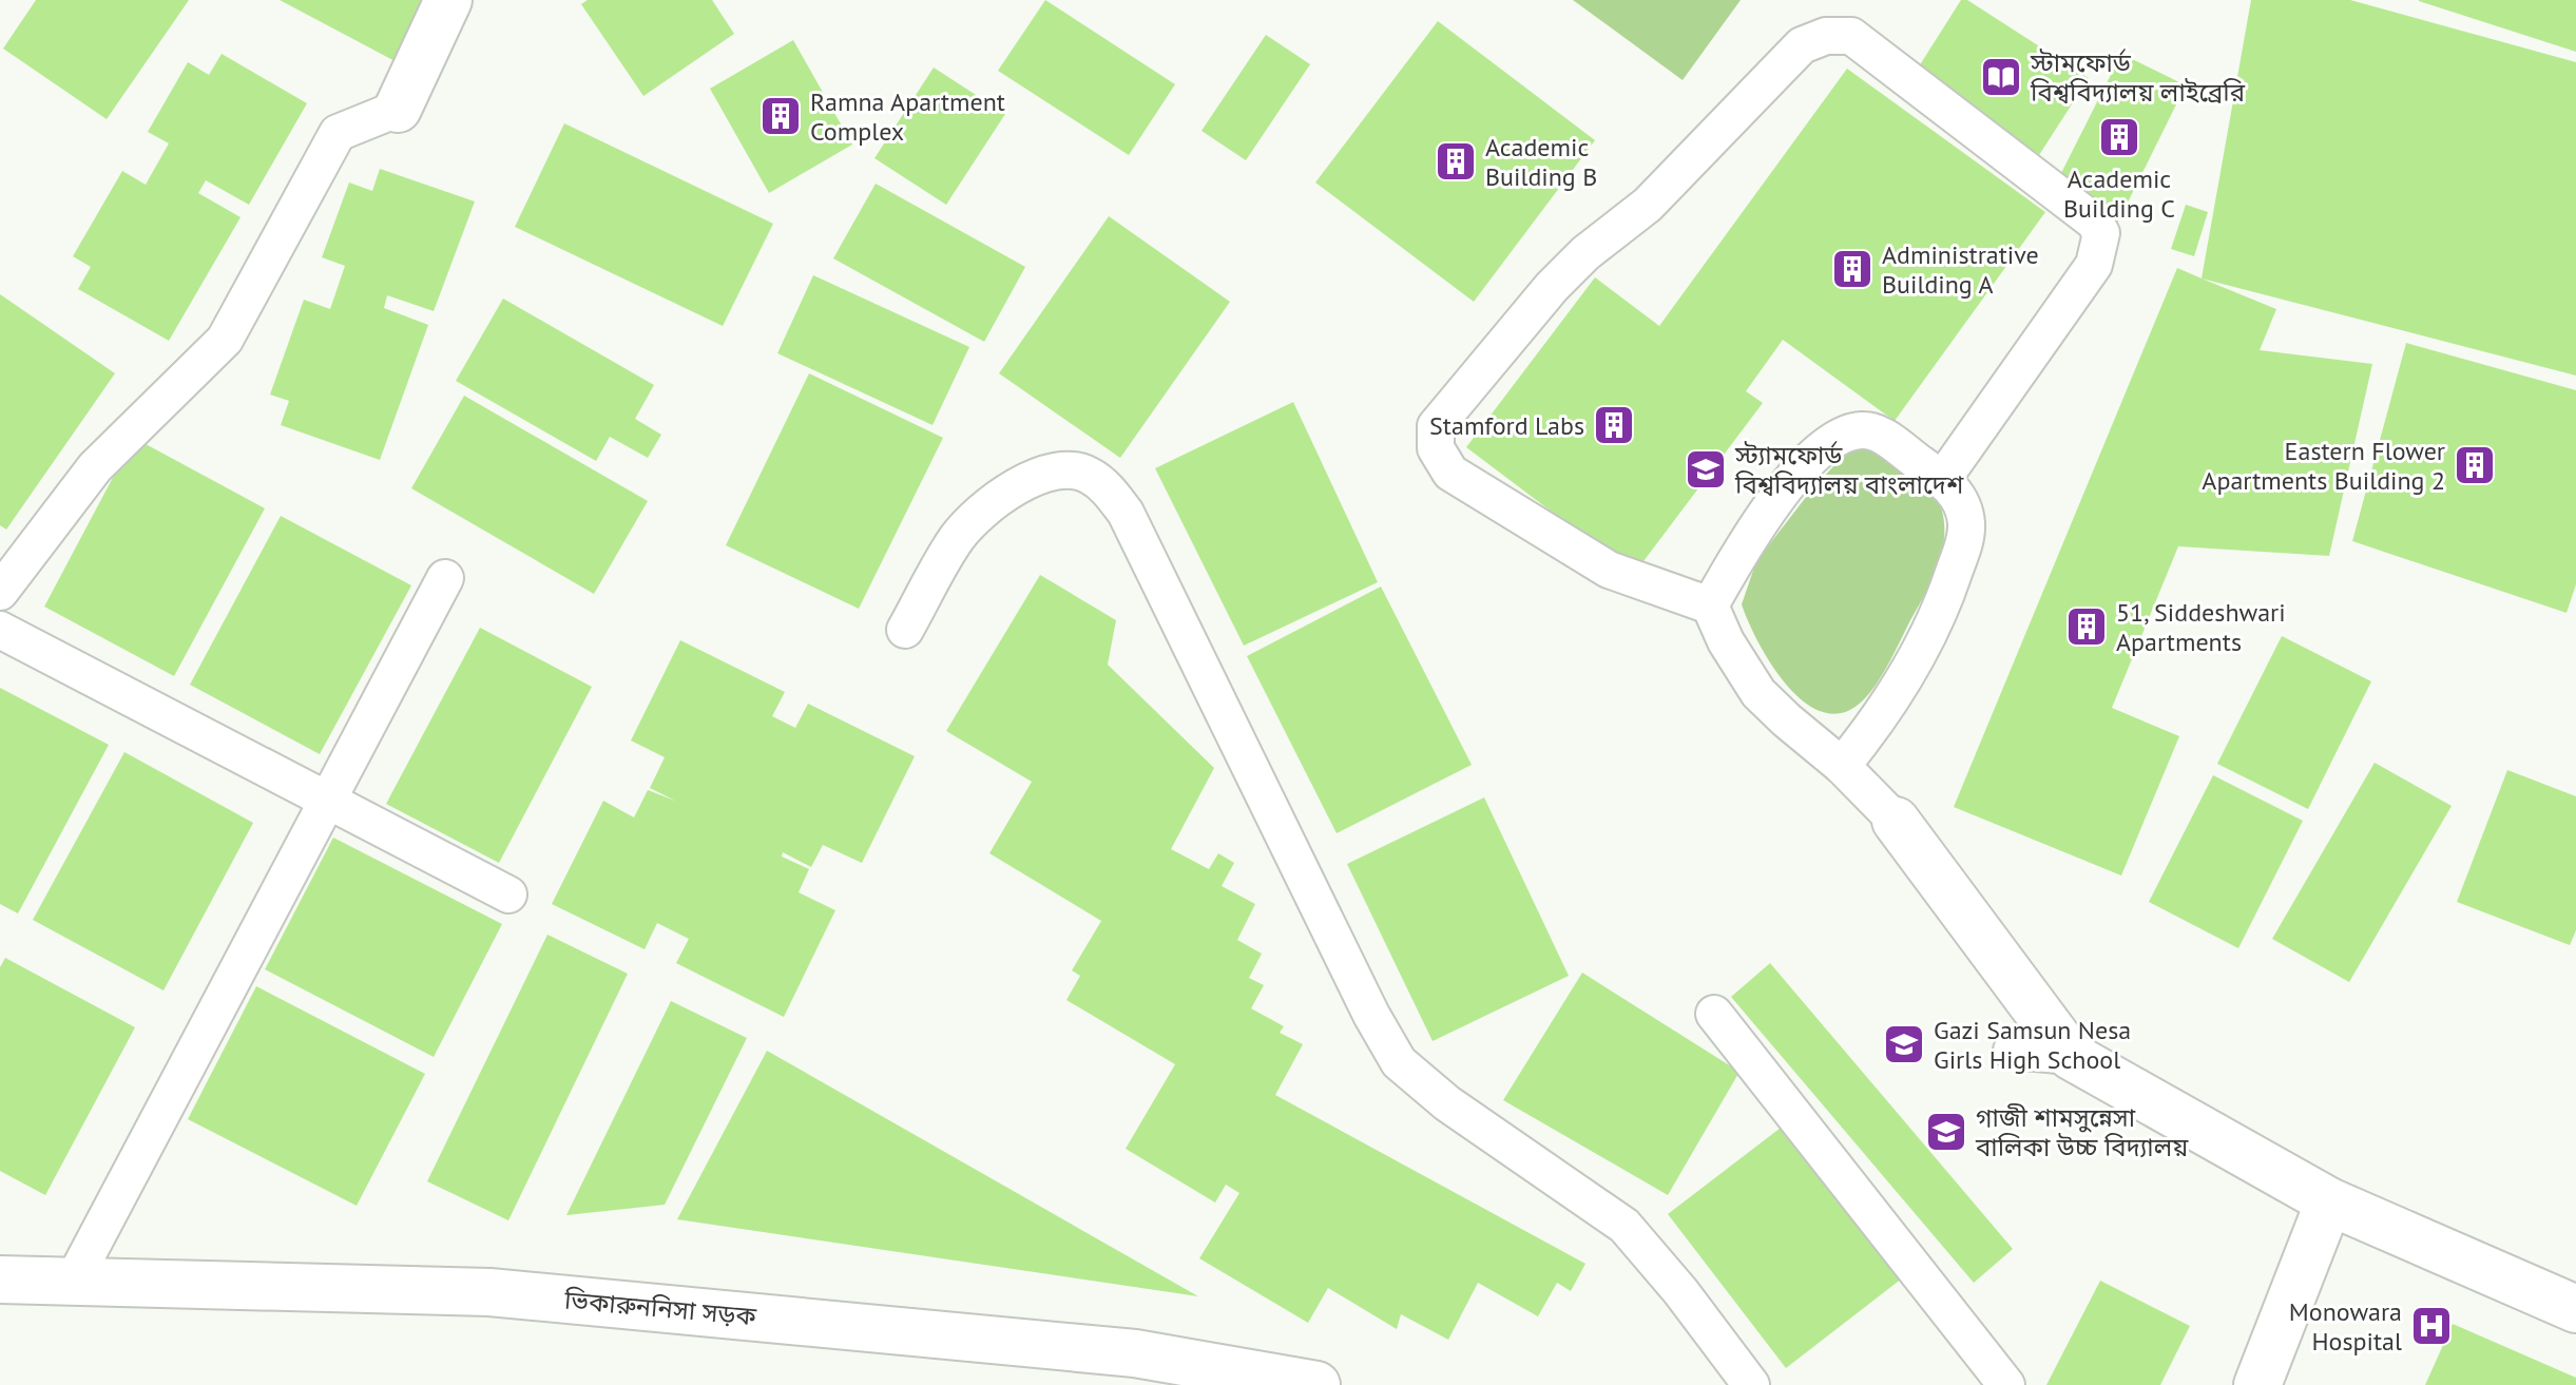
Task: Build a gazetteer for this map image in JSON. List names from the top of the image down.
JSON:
{
  "streets": {
    "street": ["ভিকারুননিসা সড়ক"]
  },
  "places": {
    "library": ["স্টামফোর্ড বিশ্ববিদ্যালয় লাইব্রেরি"],
    "building": [
      "Ramna Apartment Complex",
      "Academic Building C",
      "Academic Building B",
      "Administrative Building A",
      "Stamford Labs",
      "Eastern Flower Apartments Building 2",
      "51, Siddeshwari Apartments"
    ],
    "school or university": ["স্ট্যামফোর্ড বিশ্ববিদ্যালয় বাংলাদেশ", "Gazi Samsun Nesa Girls High School", "গাজী শামসুন্নেসা বালিকা উচ্চ বিদ্যালয়"],
    "hospital": ["Monowara Hospital"]
  }
}
